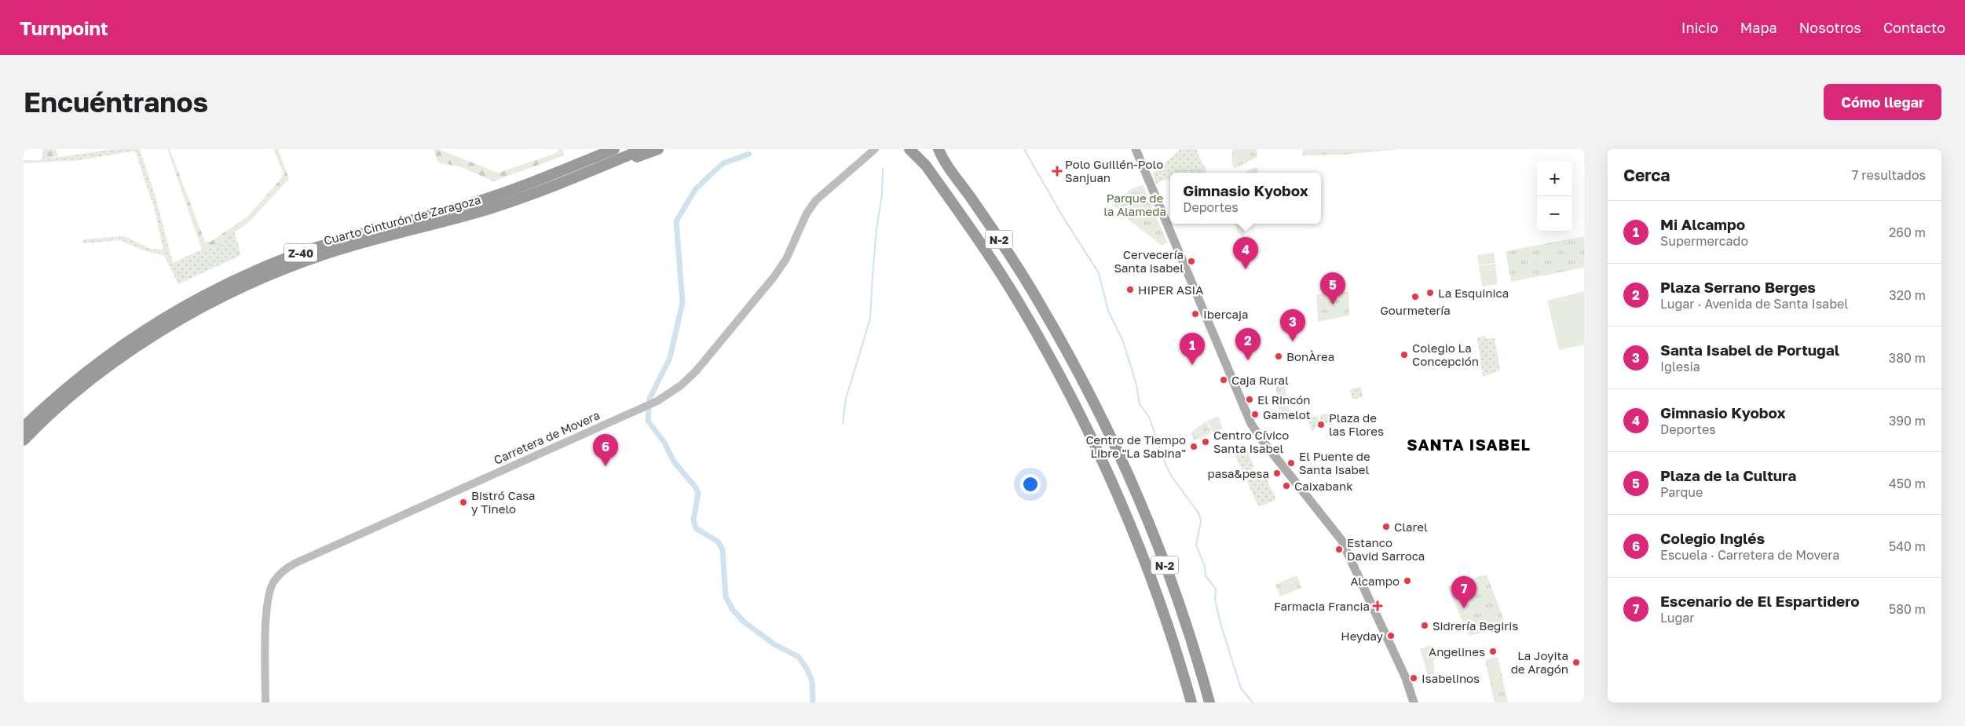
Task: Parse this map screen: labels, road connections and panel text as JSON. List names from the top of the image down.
{
  "streets": {
    "highway": ["Cuarto Cinturón de Zaragoza", "N-2", "Z-40"],
    "main road": ["Carretera de Movera"]
  },
  "districts": ["SANTA ISABEL"],
  "parks": ["Parque de la Alameda"],
  "places": {
    "health": ["Polo Guillén-Polo Sanjuan", "Farmacia Francia"],
    "other": [
      "Cervecería Santa isabel",
      "HIPER ASIA",
      "La Esquinica",
      "Gourmetería",
      "Ibercaja",
      "Colegio La Concepción",
      "BonÀrea",
      "Caja Rural",
      "El Rincón",
      "Gamelot",
      "Plaza de las Flores",
      "Centro Cívico Santa Isabel",
      "Centro de Tiempo Libre \"La Sabina\"",
      "El Puente de Santa Isabel",
      "pasa&pesa",
      "Caixabank",
      "Bistró Casa y Tinelo",
      "Clarel",
      "Estanco David Sarroca",
      "Alcampo",
      "Sidrería Begiris",
      "Heyday",
      "Angelines",
      "La Joyita de Aragón",
      "Isabelinos"
    ]
  },
  "page": {
    "header": "Turnpoint",
    "nav": [
      "Inicio",
      "Mapa",
      "Nosotros",
      "Contacto"
    ],
    "buttons": "Cómo llegar",
    "title": "Encuéntranos",
    "heading": ["Cerca", "7 resultados"],
    "map_buttons": ["+", "−"],
    "popup": ["Gimnasio Kyobox", "Deportes"],
    "list": [
      {
        "mark": "1",
        "name": "Mi Alcampo",
        "note": "Supermercado",
        "value": "260 m"
      },
      {
        "mark": "2",
        "name": "Plaza Serrano Berges",
        "note": "Lugar · Avenida de Santa Isabel",
        "value": "320 m"
      },
      {
        "mark": "3",
        "name": "Santa Isabel de Portugal",
        "note": "Iglesia",
        "value": "380 m"
      },
      {
        "mark": "4",
        "name": "Gimnasio Kyobox",
        "note": "Deportes",
        "value": "390 m"
      },
      {
        "mark": "5",
        "name": "Plaza de la Cultura",
        "note": "Parque",
        "value": "450 m"
      },
      {
        "mark": "6",
        "name": "Colegio Inglés",
        "note": "Escuela · Carretera de Movera",
        "value": "540 m"
      },
      {
        "mark": "7",
        "name": "Escenario de El Espartidero",
        "note": "Lugar",
        "value": "580 m"
      }
    ],
    "pins": [
      "4",
      "5",
      "3",
      "2",
      "1",
      "6",
      "7"
    ]
  }
}
